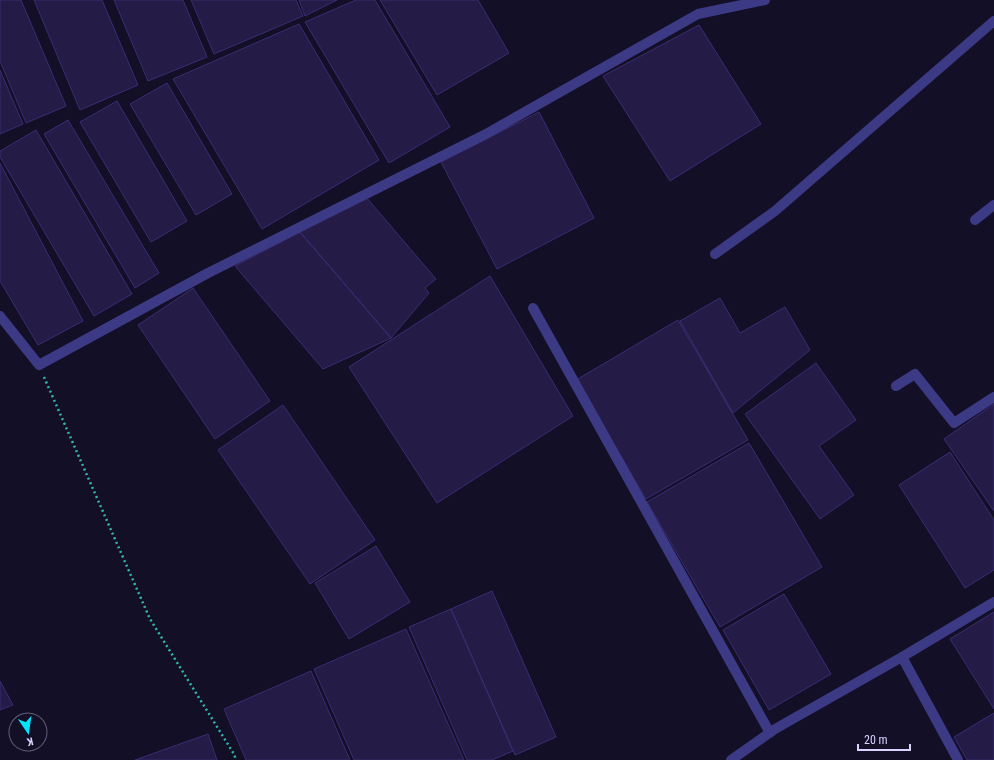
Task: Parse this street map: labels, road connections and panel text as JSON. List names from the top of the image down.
{
  "scale_bar": "20 m",
  "north": "bottom"
}
